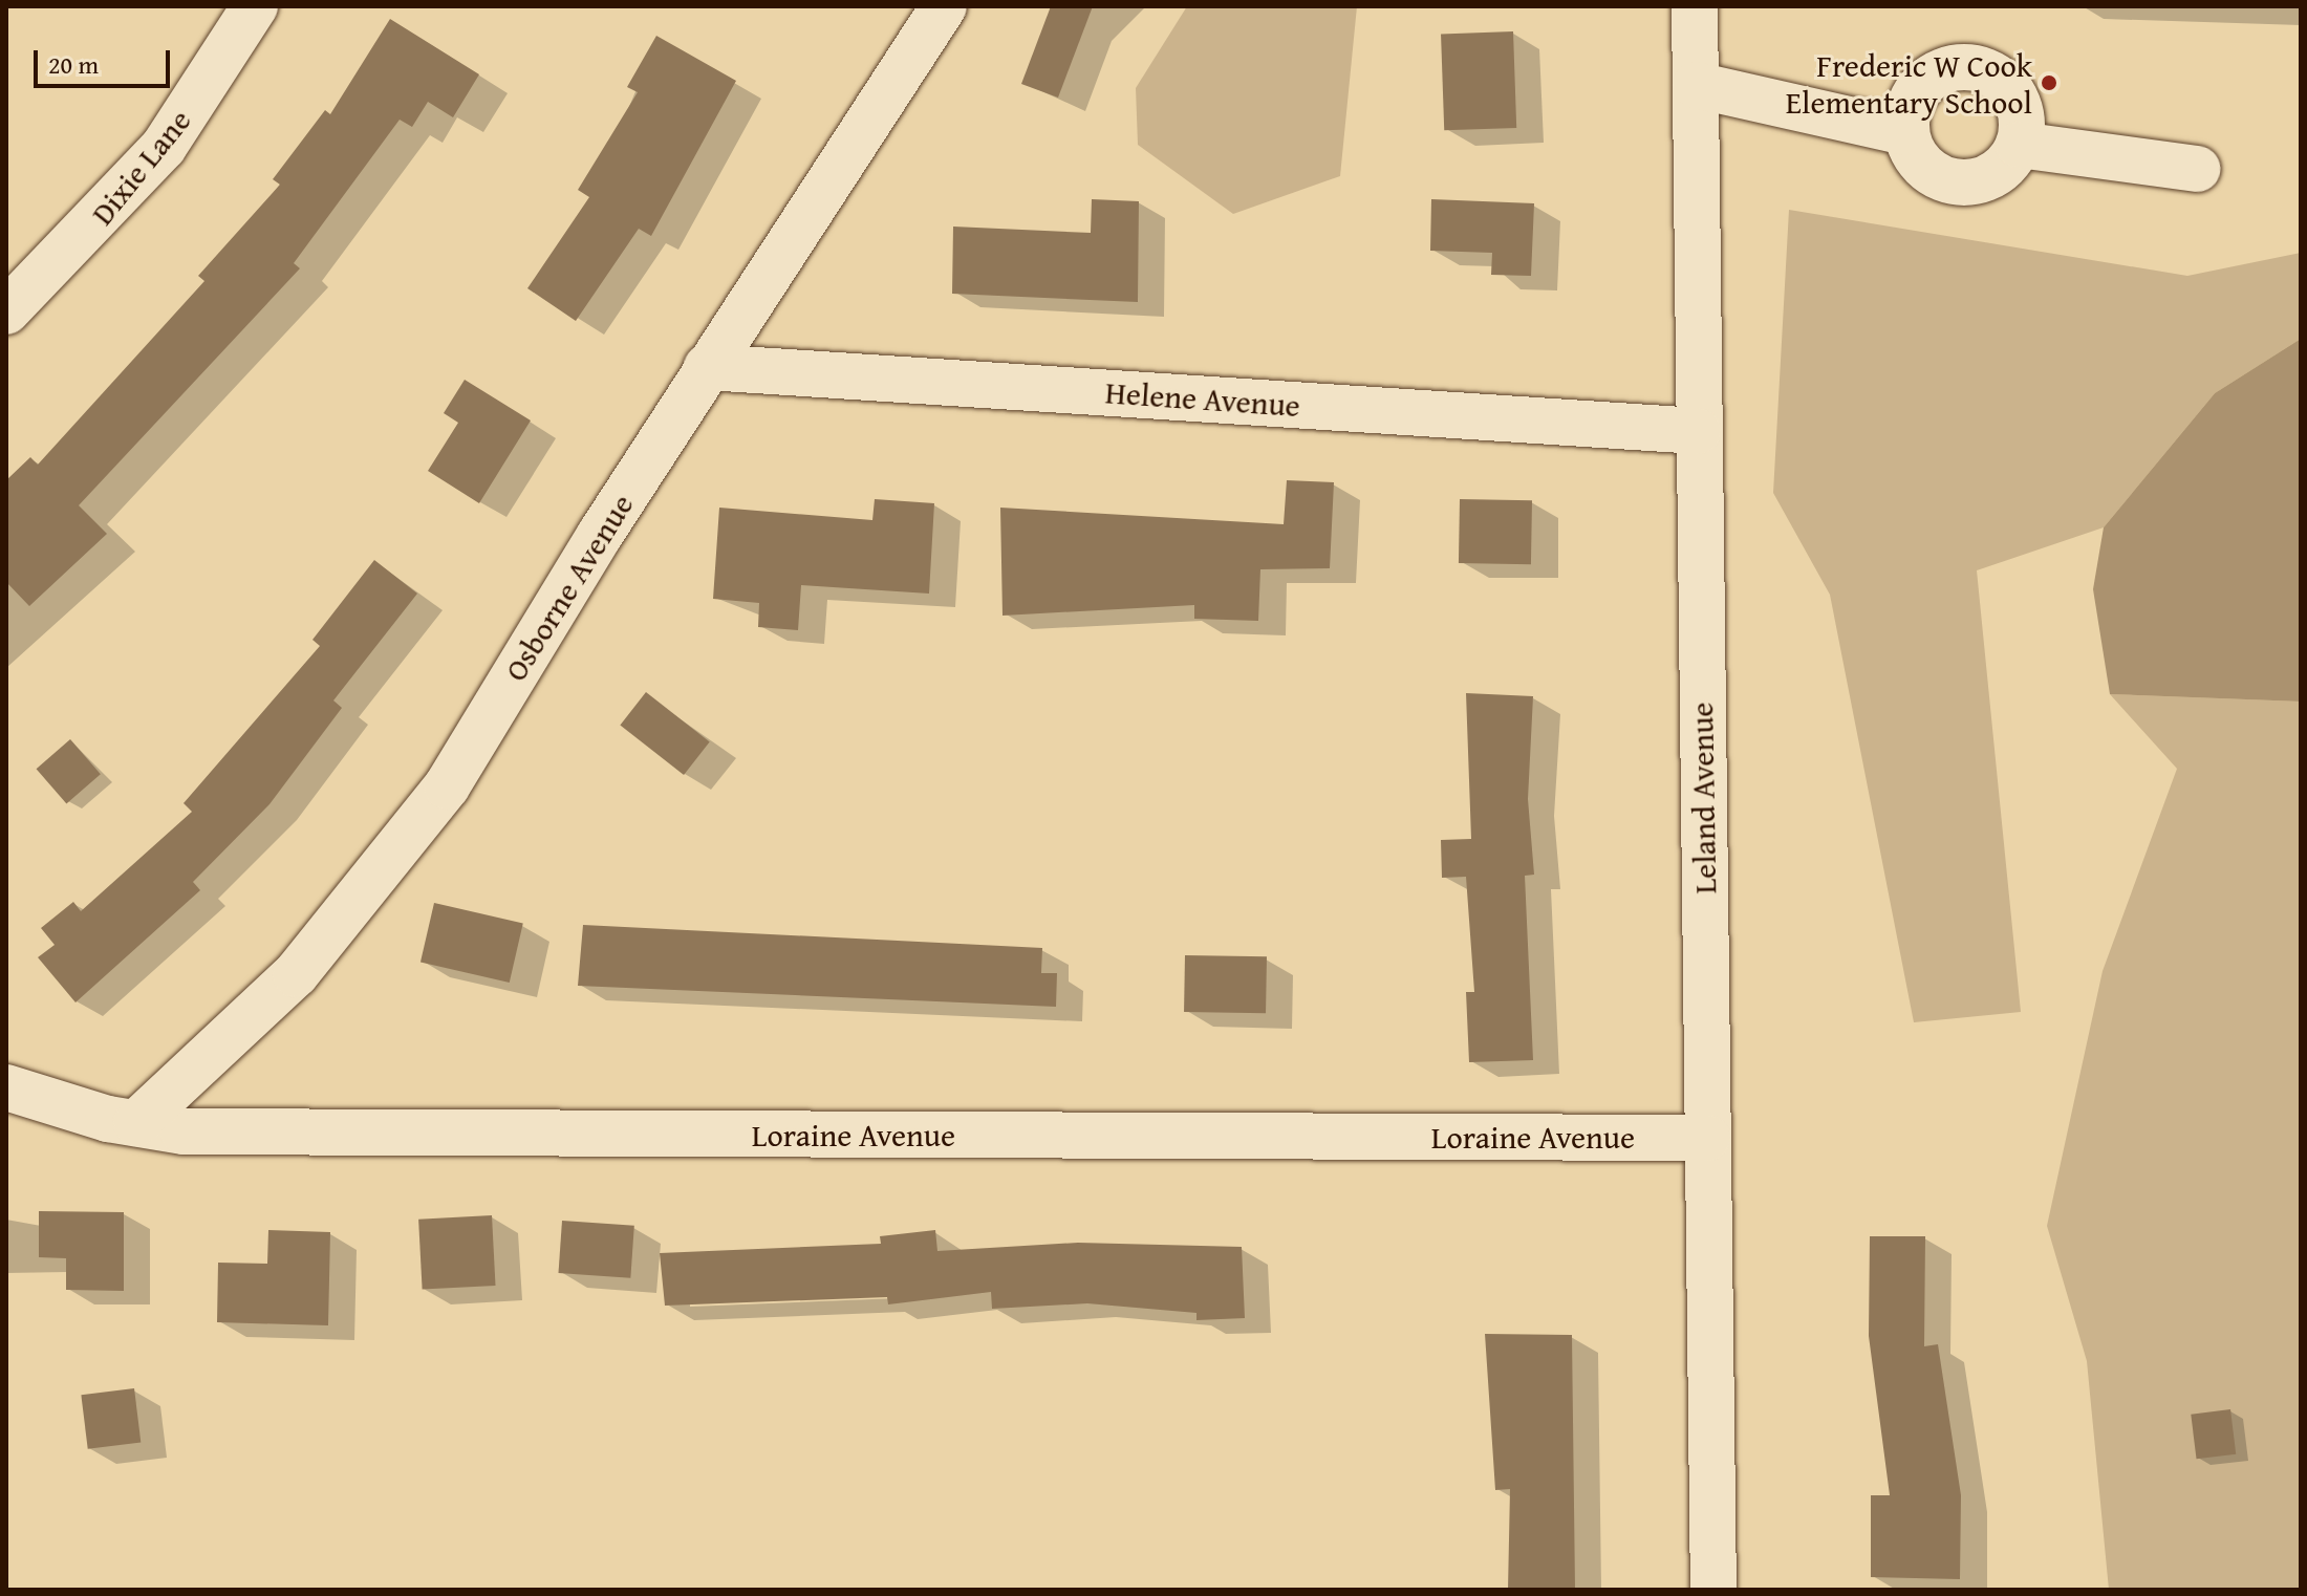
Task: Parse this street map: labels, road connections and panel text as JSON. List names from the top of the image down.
{
  "streets": {
    "street": [
      "Dixie Lane",
      "Helene Avenue",
      "Osborne Avenue",
      "Leland Avenue",
      "Loraine Avenue"
    ]
  },
  "crossings": [
    ["Helene Avenue", "Osborne Avenue"],
    ["Helene Avenue", "Leland Avenue"],
    ["Osborne Avenue", "Loraine Avenue"],
    ["Leland Avenue", "Loraine Avenue"]
  ],
  "places": ["Frederic W Cook Elementary School"],
  "scale_bar": "20 m"
}
